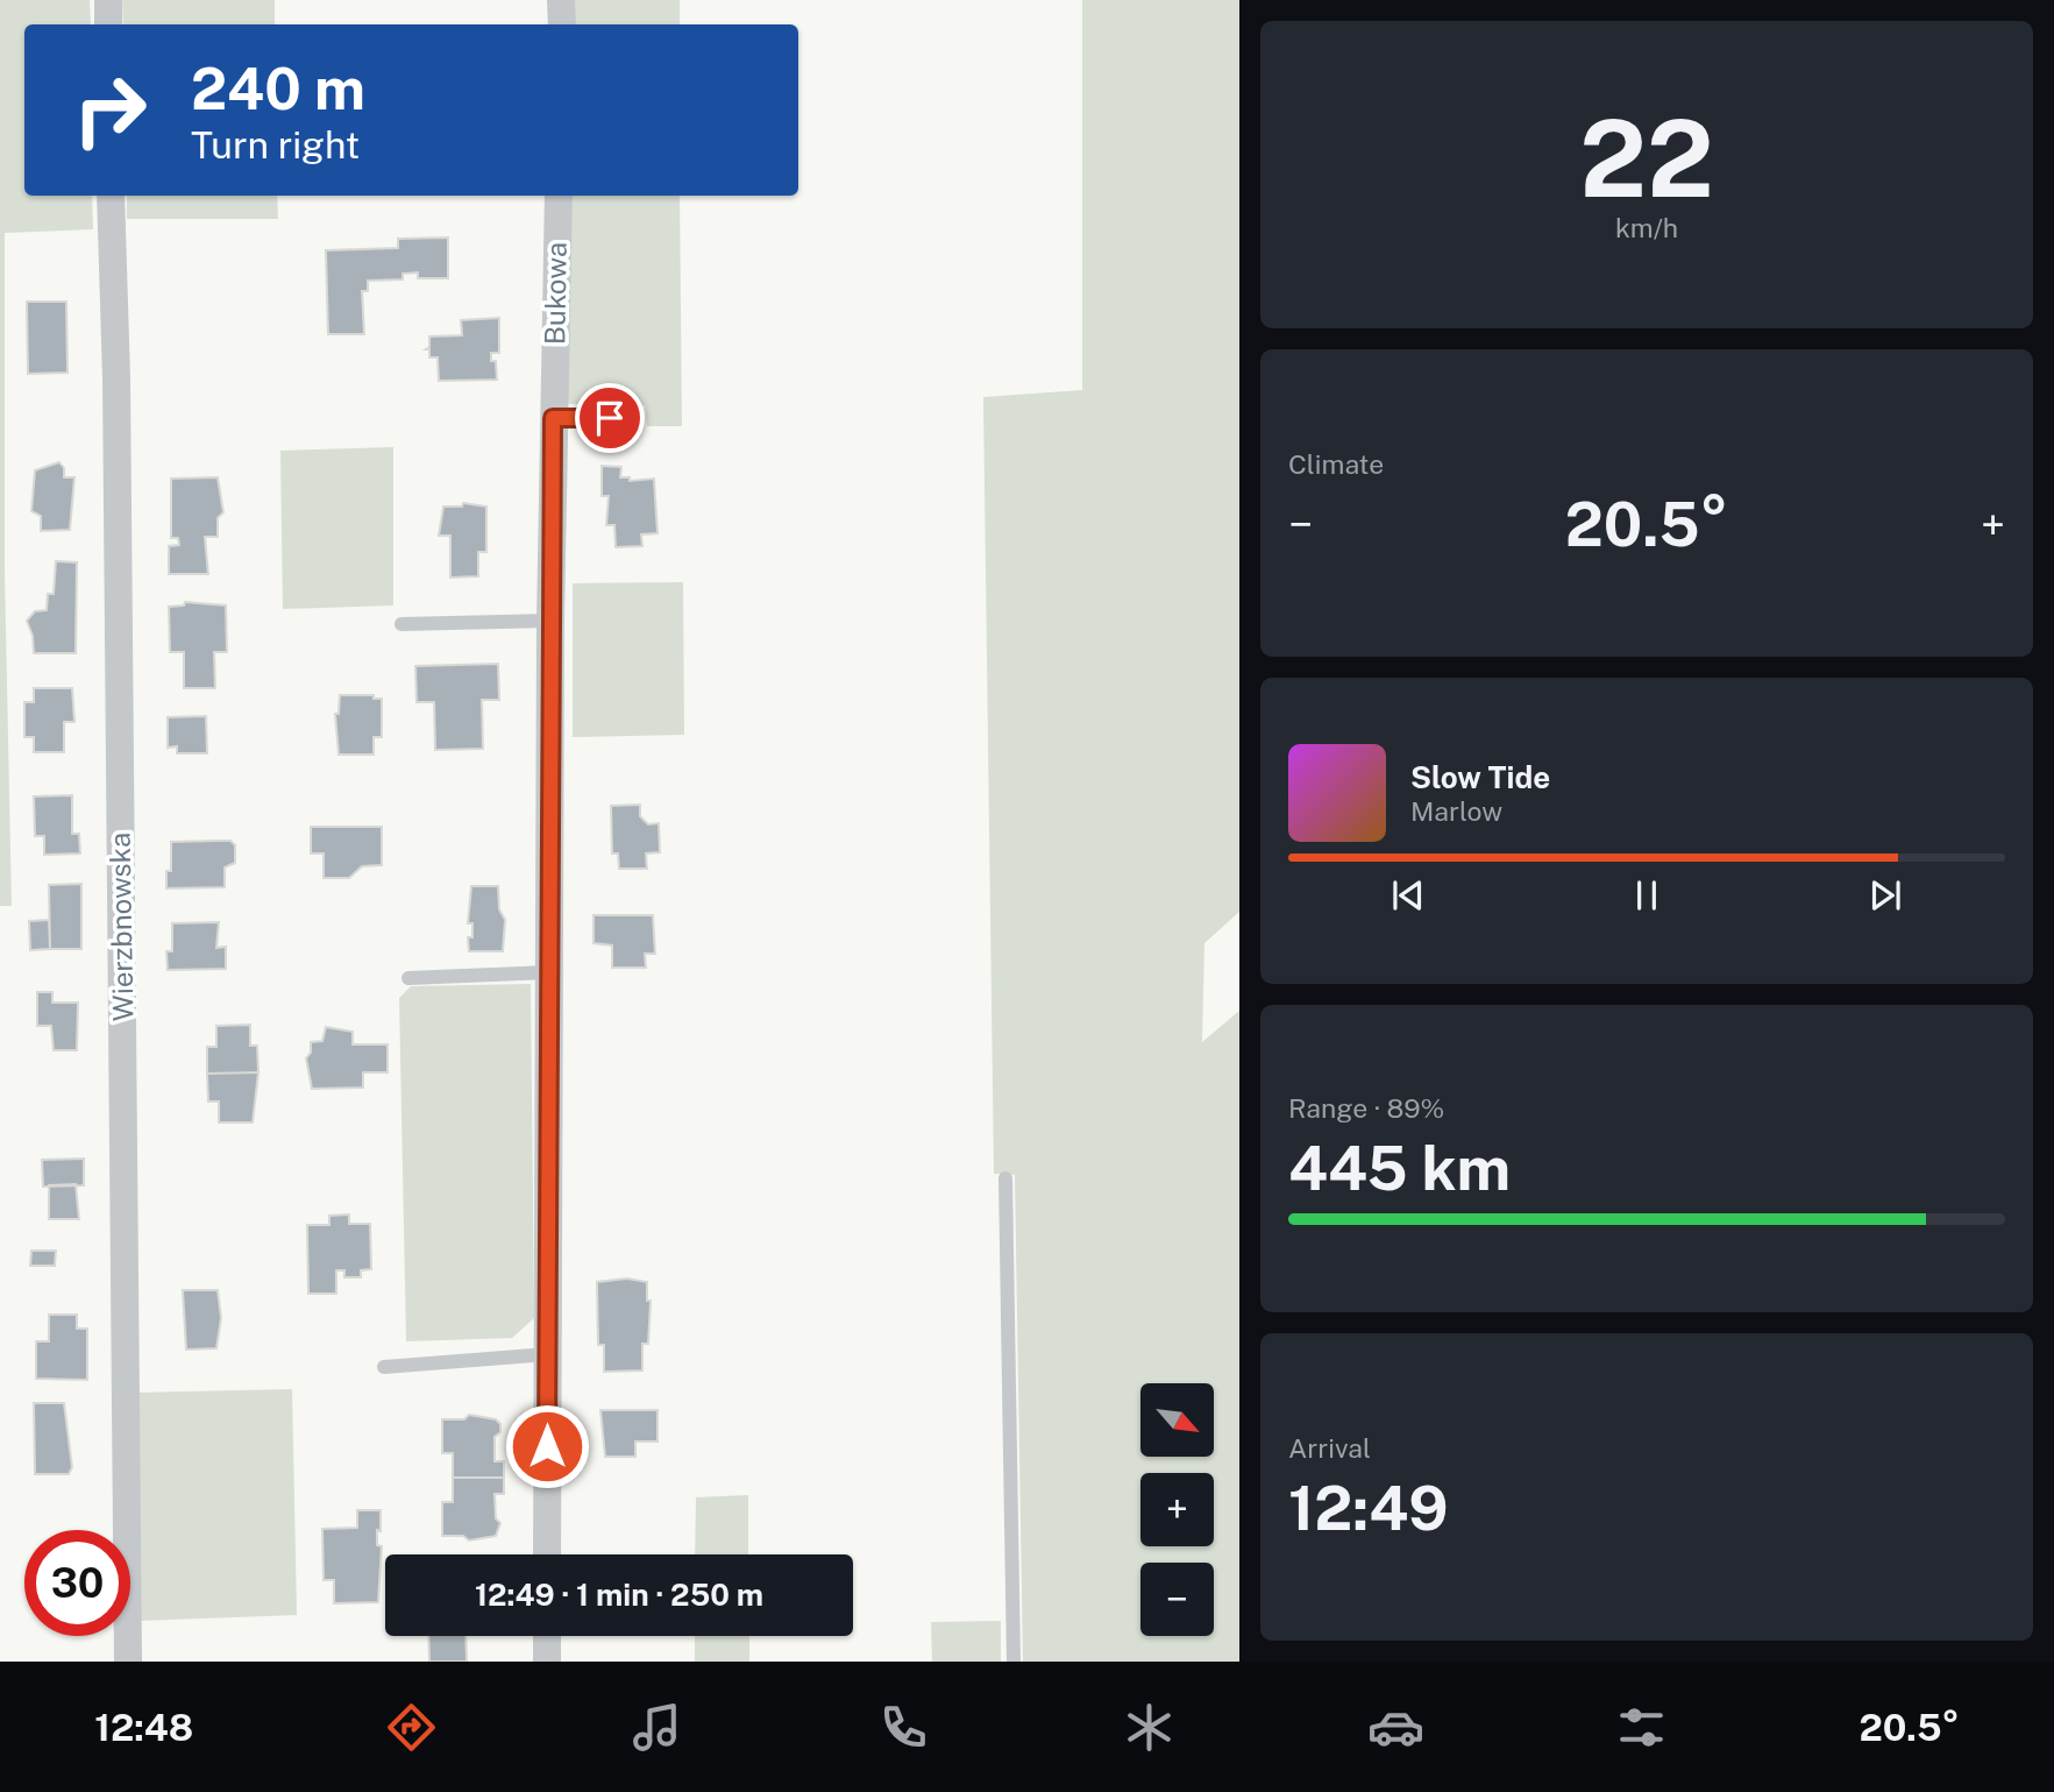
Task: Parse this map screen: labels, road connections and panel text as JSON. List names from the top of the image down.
{
  "streets": {
    "street": ["Bukowa", "Wierzbnowska"]
  },
  "north": "bottom right",
  "page": {
    "tile": [
      ["22", "km/h"],
      "Climate",
      ["Range · 89%", "445 km"],
      ["Arrival", "12:49"]
    ],
    "turn": ["240 m", "Turn right"],
    "heat": ["−", "20.5°", "+"],
    "song": ["Slow Tide", "Marlow"],
    "map_buttons": ["+", "−"],
    "limit": "30",
    "trip": "12:49 · 1 min · 250 m",
    "tabs": ["12:48", "20.5°"]
  }
}
